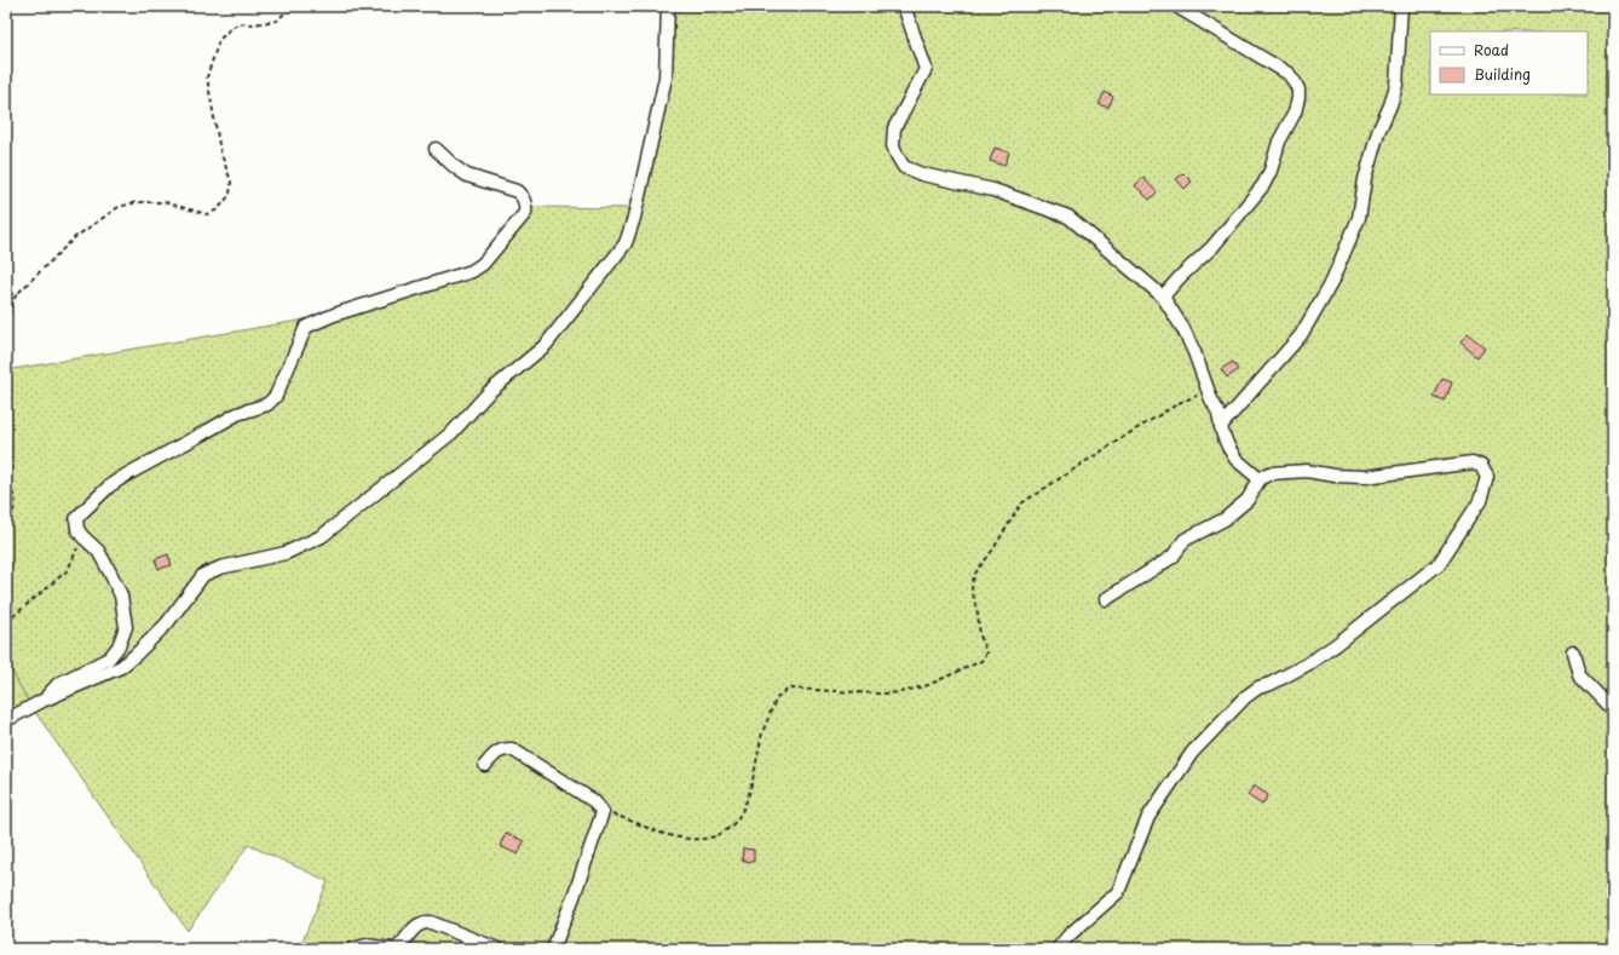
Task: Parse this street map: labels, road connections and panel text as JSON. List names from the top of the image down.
{
  "legend": ["Road", "Building"]
}
